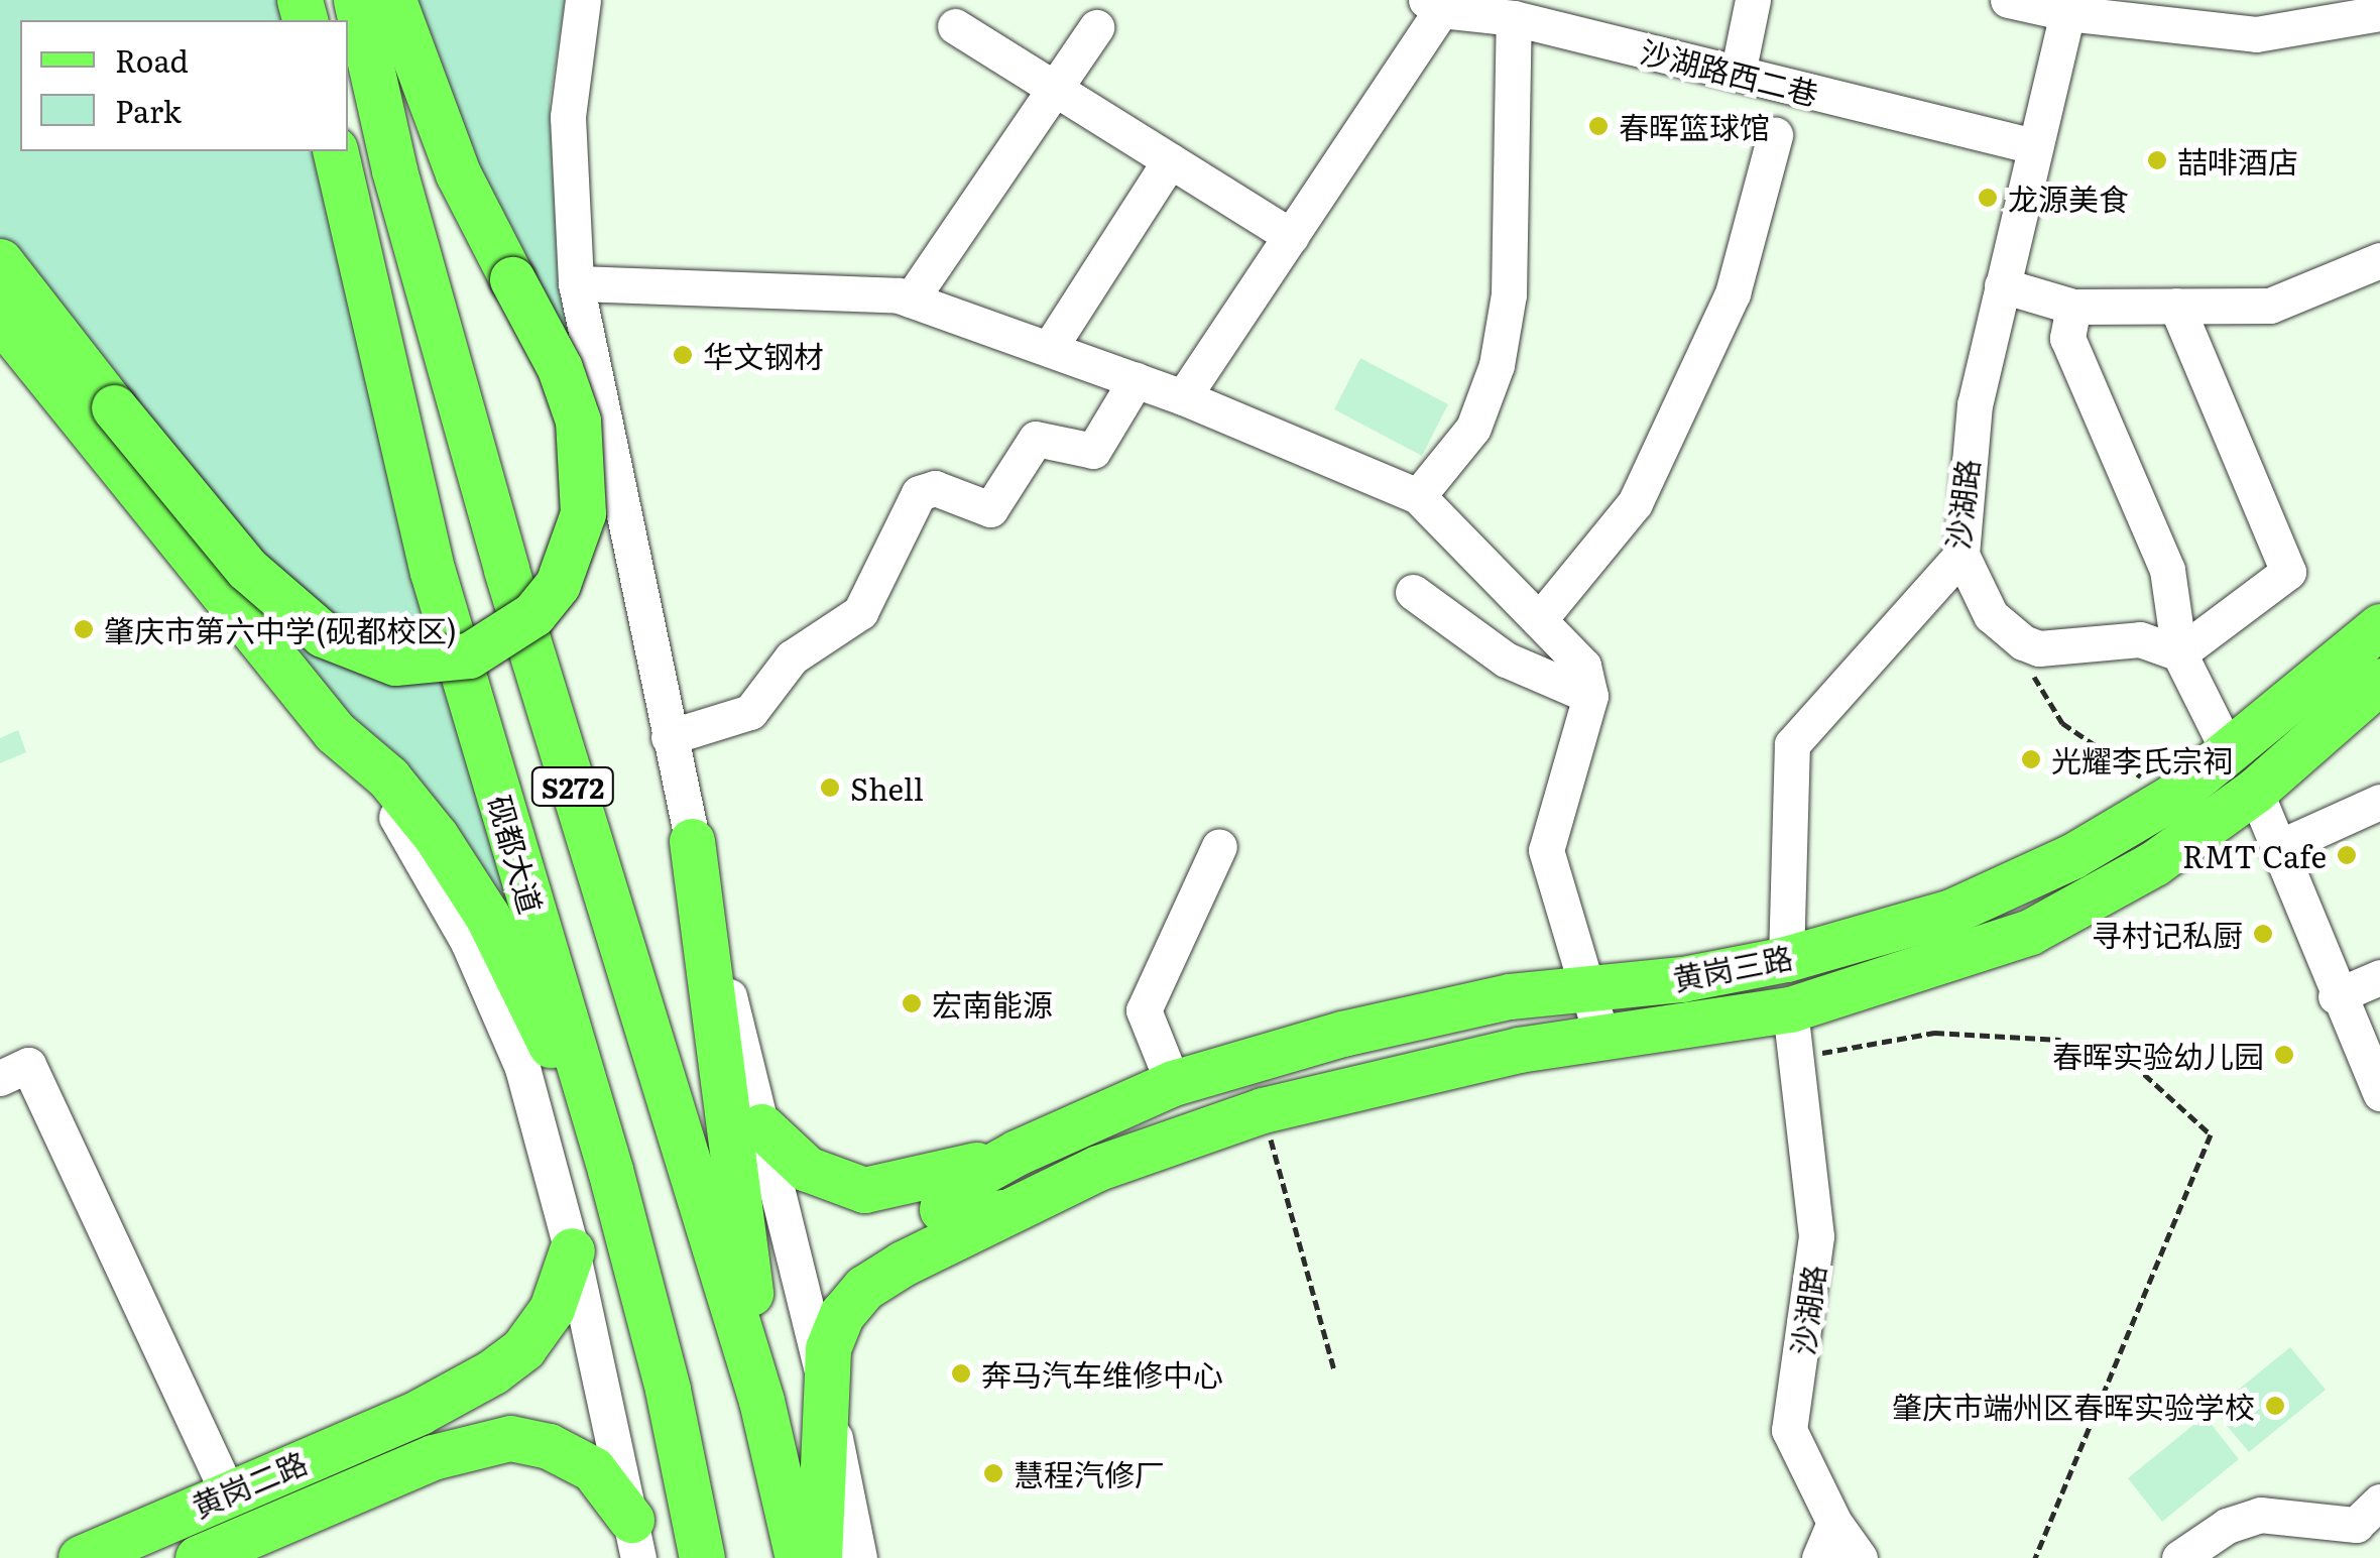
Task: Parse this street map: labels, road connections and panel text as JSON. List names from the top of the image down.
{
  "streets": {
    "main road": [
      "S272",
      "砚都大道",
      "黄岗三路",
      "黄岗二路"
    ],
    "street": ["沙湖路西二巷", "沙湖路"]
  },
  "crossings": [
    ["沙湖路西二巷", "沙湖路"],
    ["沙湖路", "黄岗三路"]
  ],
  "places": [
    "春晖篮球馆",
    "喆啡酒店",
    "龙源美食",
    "华文钢材",
    "肇庆市第六中学(砚都校区)",
    "光耀李氏宗祠",
    "Shell",
    "RMT Cafe",
    "寻村记私厨",
    "宏南能源",
    "春晖实验幼儿园",
    "奔马汽车维修中心",
    "肇庆市端州区春晖实验学校",
    "慧程汽修厂"
  ],
  "legend": ["Road", "Park"]
}
